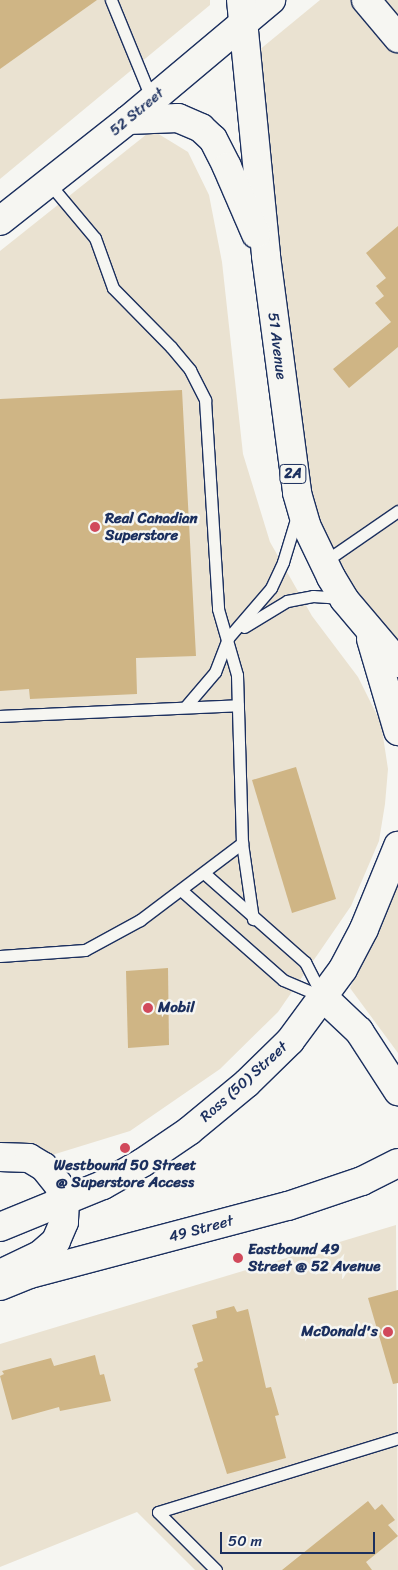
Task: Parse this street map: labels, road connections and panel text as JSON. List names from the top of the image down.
{
  "streets": {
    "main road": [
      "52 Street",
      "51 Avenue",
      "2A",
      "Ross (50) Street",
      "49 Street"
    ]
  },
  "crossings": [
    ["52 Street", "51 Avenue"]
  ],
  "places": [
    "Real Canadian Superstore",
    "Mobil",
    "Westbound 50 Street @ Superstore Access",
    "Eastbound 49 Street @ 52 Avenue",
    "McDonald's"
  ],
  "scale_bar": "50 m"
}
